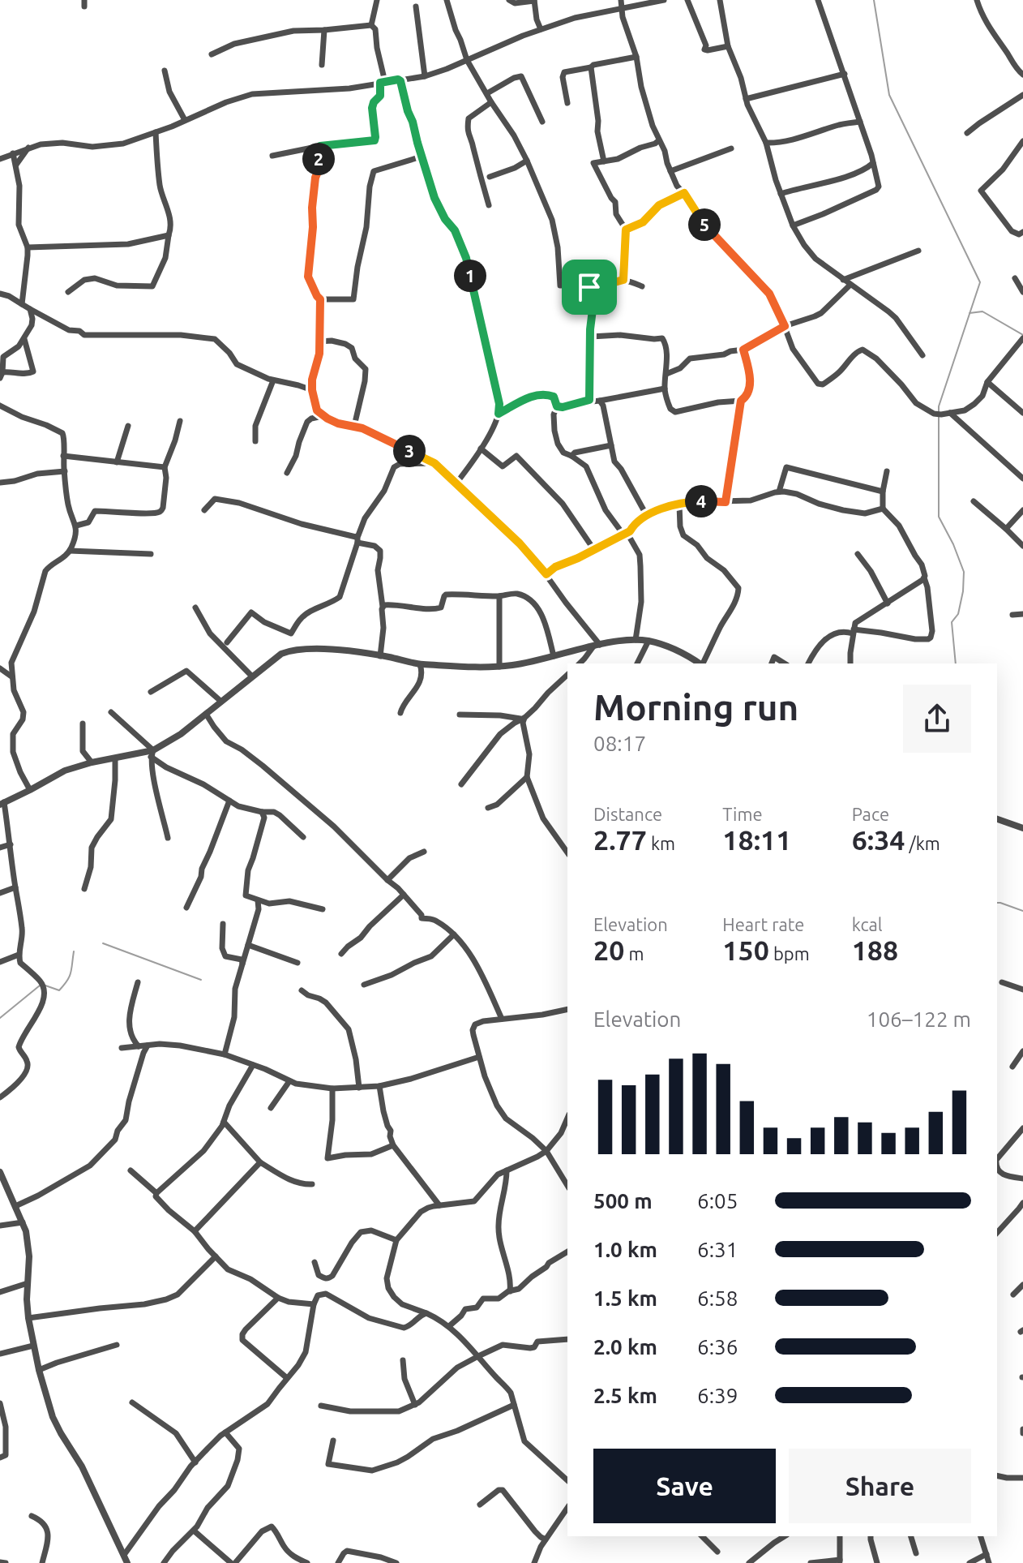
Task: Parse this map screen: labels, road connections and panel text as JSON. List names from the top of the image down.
{
  "page": {
    "pins": [
      "2",
      "5",
      "1",
      "3",
      "4"
    ],
    "heading": ["Morning run", "08:17"],
    "stats": [
      ["Distance", "2.77 km"],
      ["Time", "18:11"],
      ["Pace", "6:34 /km"],
      ["Elevation", "20 m"],
      ["Heart rate", "150 bpm"],
      ["kcal", "188"]
    ],
    "chart": ["Elevation", "106–122 m"],
    "list": [
      {
        "name": "500 m",
        "note": "6:05"
      },
      {
        "name": "1.0 km",
        "note": "6:31"
      },
      {
        "name": "1.5 km",
        "note": "6:58"
      },
      {
        "name": "2.0 km",
        "note": "6:36"
      },
      {
        "name": "2.5 km",
        "note": "6:39"
      }
    ],
    "buttons": ["Save", "Share"]
  }
}
